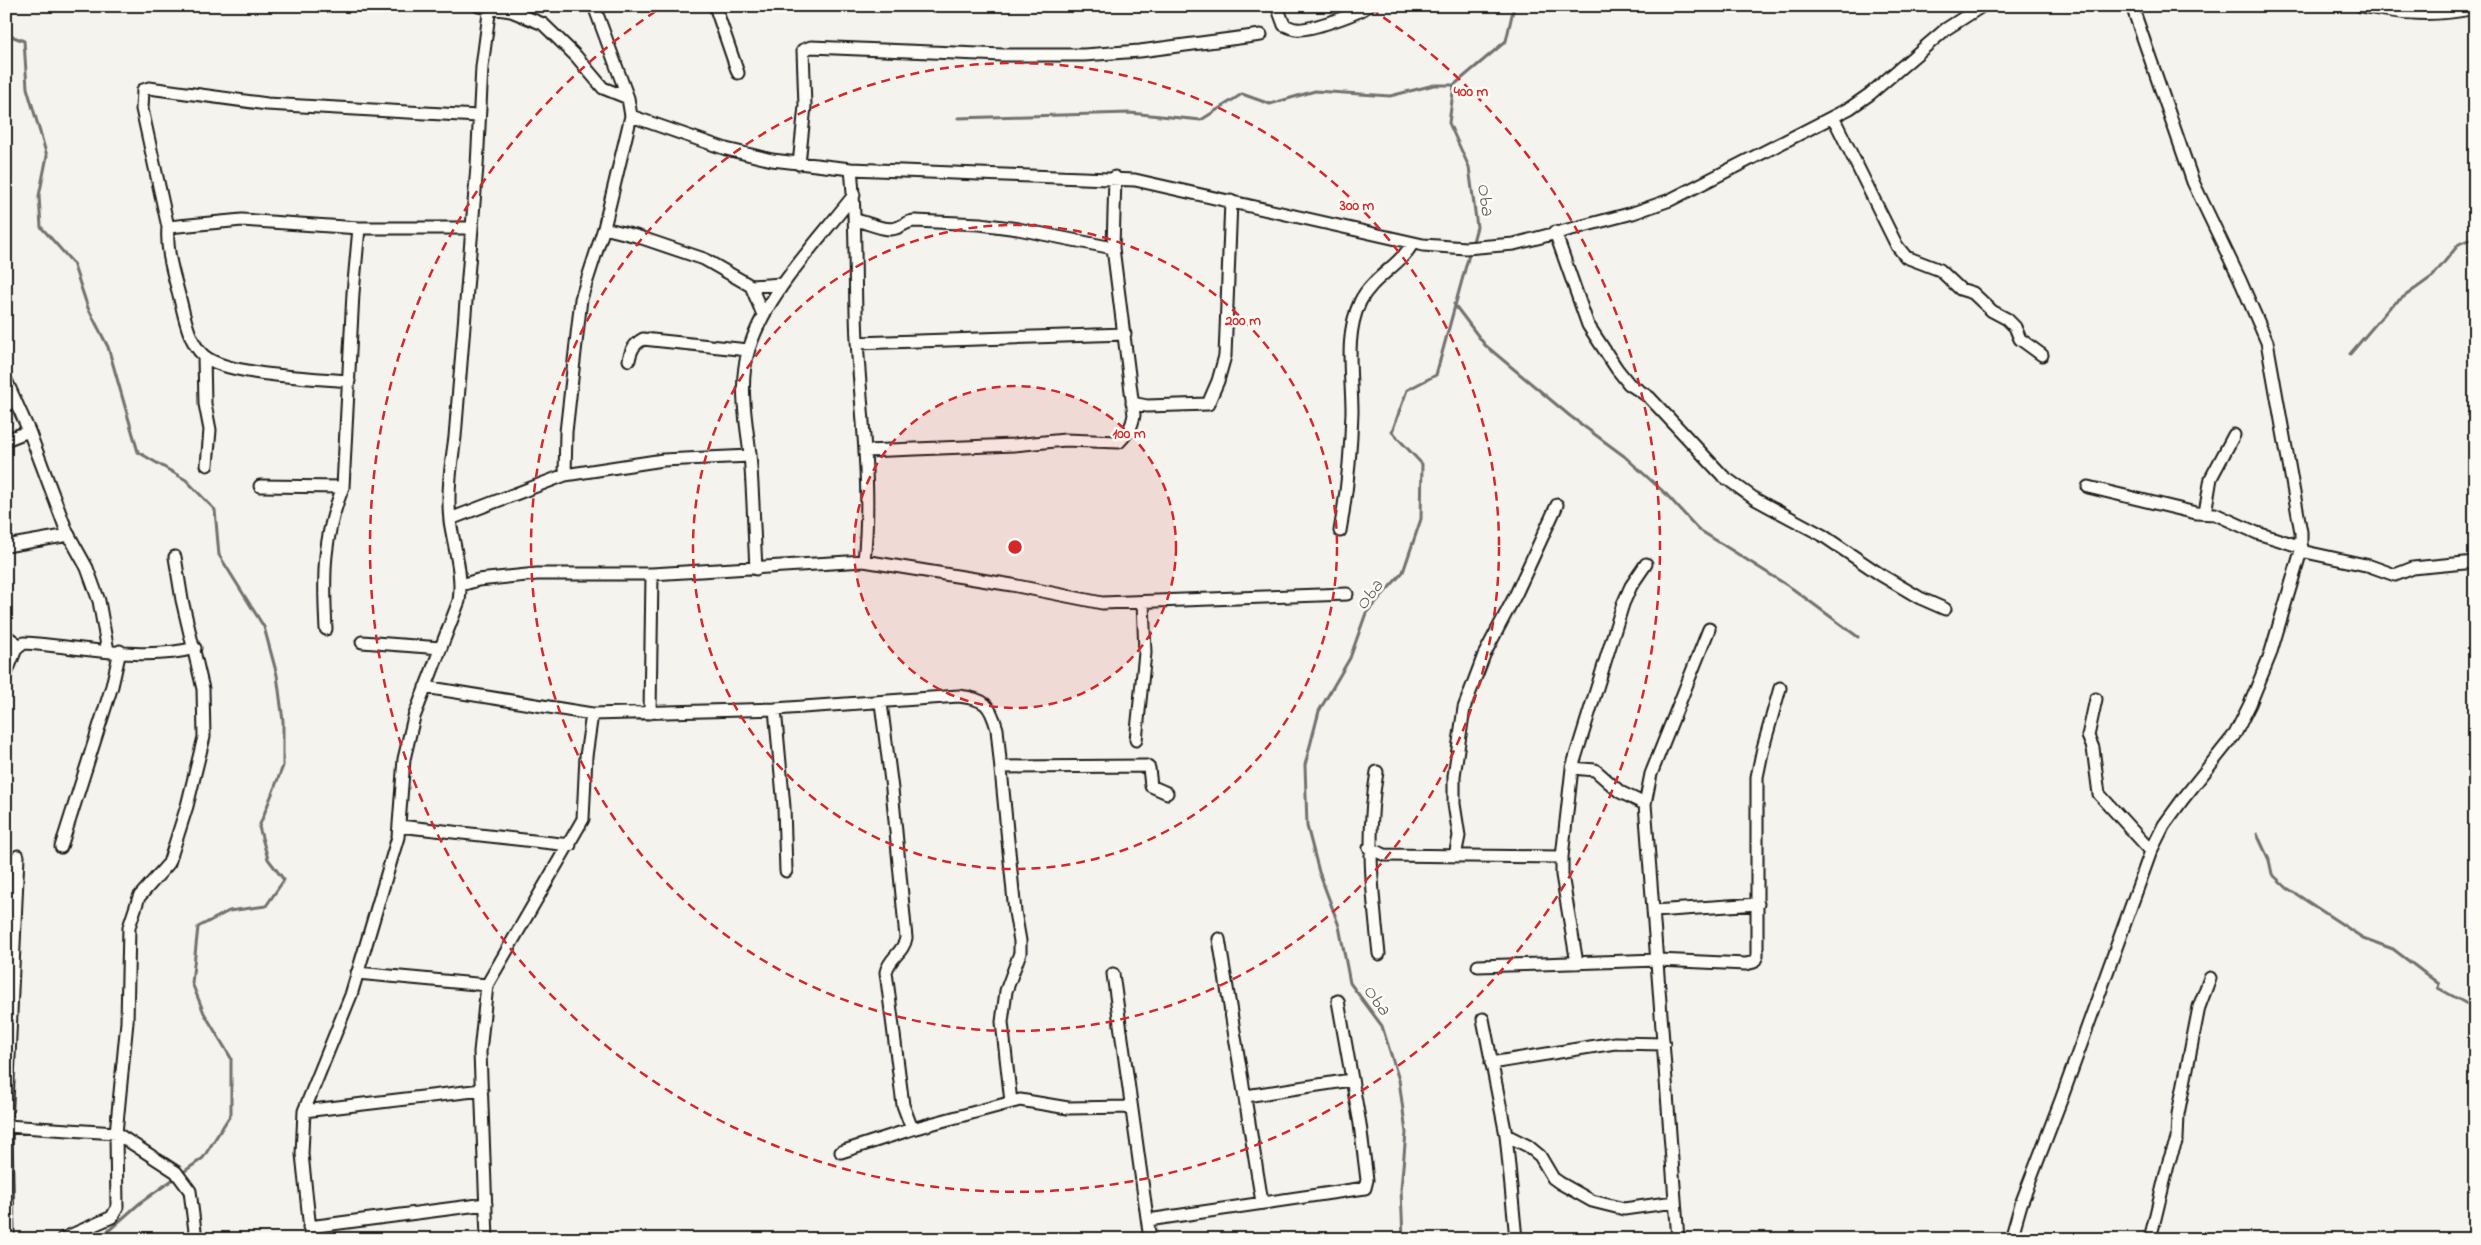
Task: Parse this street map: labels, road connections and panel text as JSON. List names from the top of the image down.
{
  "water": ["Oba"],
  "rings": [
    "400 m",
    "300 m",
    "200 m",
    "100 m"
  ]
}
